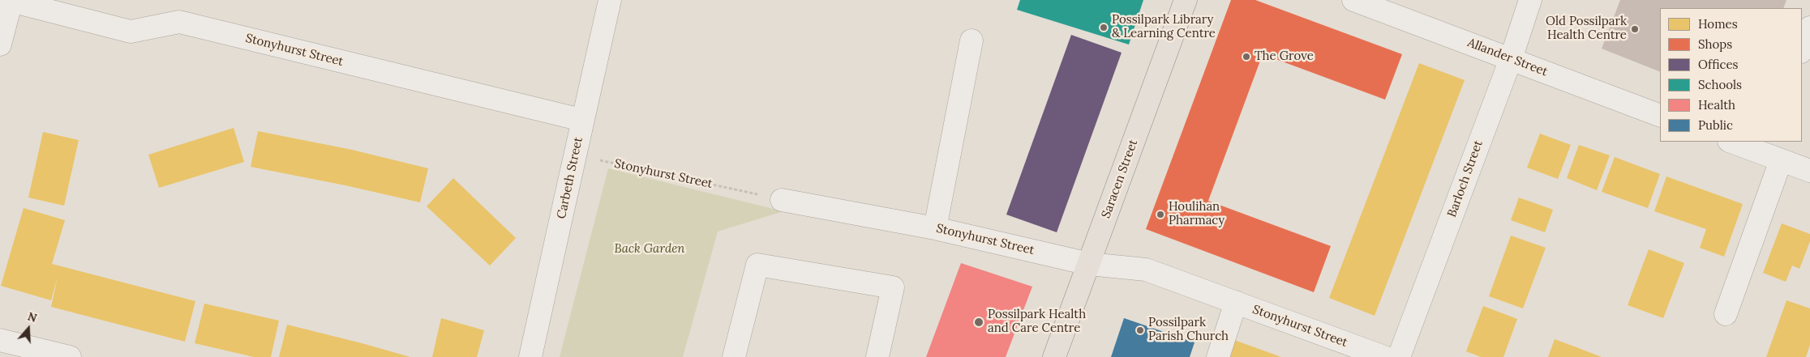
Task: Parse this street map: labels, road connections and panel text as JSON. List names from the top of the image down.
{
  "streets": {
    "main road": ["Saracen Street"],
    "street": [
      "Stonyhurst Street",
      "Allander Street",
      "Carbeth Street",
      "Barloch Street"
    ]
  },
  "crossings": [
    ["Stonyhurst Street", "Carbeth Street"],
    ["Stonyhurst Street", "Saracen Street"],
    ["Allander Street", "Barloch Street"]
  ],
  "parks": ["Back Garden"],
  "places": [
    "Possilpark Library & Learning Centre",
    "Old Possilpark Health Centre",
    "The Grove",
    "Houlihan Pharmacy",
    "Possilpark Health and Care Centre",
    "Possilpark Parish Church"
  ],
  "legend": [
    "Homes",
    "Shops",
    "Offices",
    "Schools",
    "Health",
    "Public"
  ],
  "north": "top"
}
